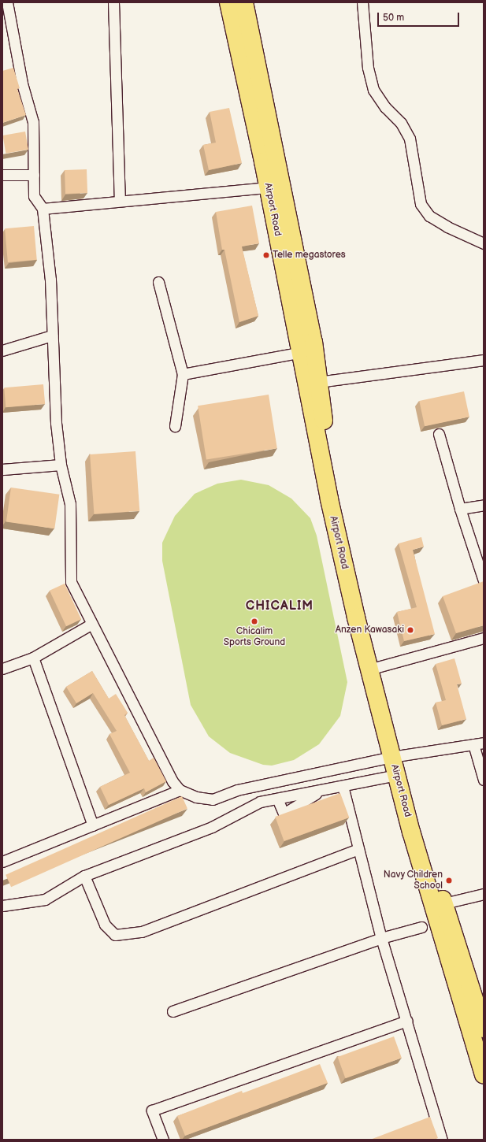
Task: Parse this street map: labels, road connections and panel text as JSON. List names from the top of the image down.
{
  "streets": {
    "highway": ["Airport Road"]
  },
  "districts": ["CHICALIM"],
  "places": [
    "Telle megastores",
    "Chicalim Sports Ground",
    "Anzen Kawasaki",
    "Navy Children School"
  ],
  "scale_bar": "50 m"
}
